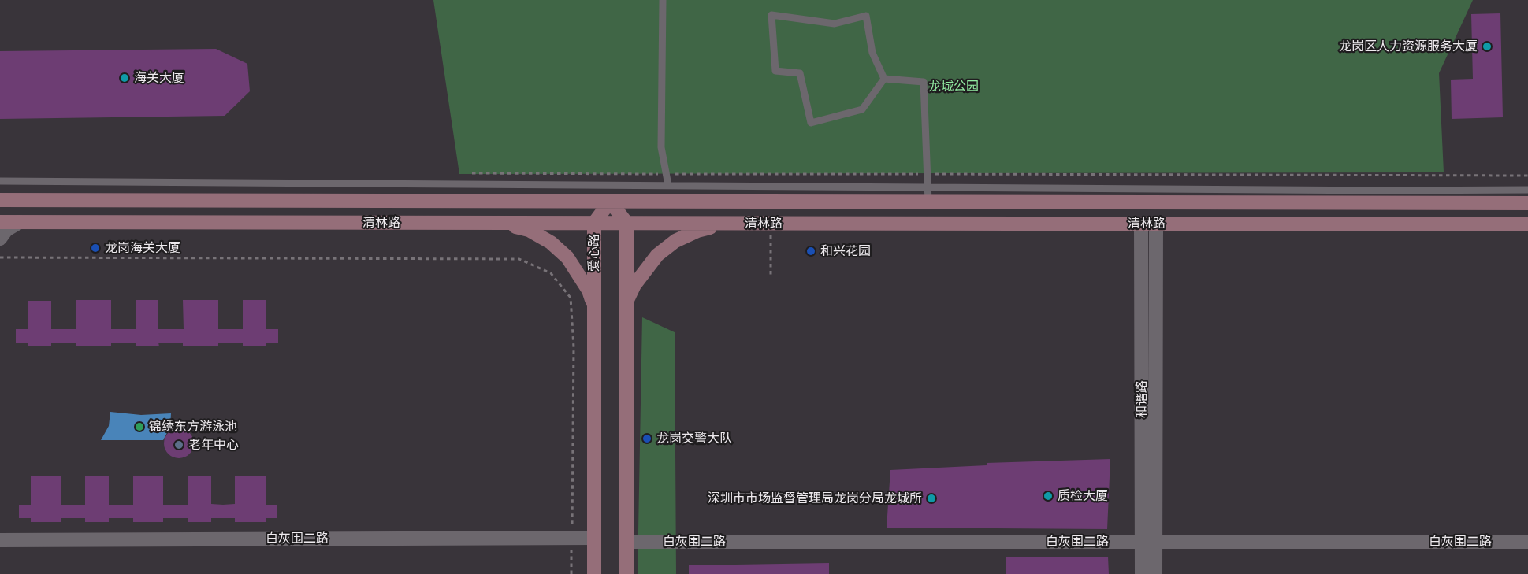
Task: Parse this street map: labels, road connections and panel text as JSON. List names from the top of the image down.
{
  "streets": {
    "main road": ["清林路", "爱心路"],
    "street": ["和谐路", "白灰围二路"]
  },
  "crossings": [
    ["清林路", "爱心路"],
    ["清林路", "和谐路"],
    ["爱心路", "白灰围二路"],
    ["和谐路", "白灰围二路"]
  ],
  "parks": ["龙城公园"],
  "places": [
    "龙岗区人力资源服务大厦",
    "海关大厦",
    "龙岗海关大厦",
    "和兴花园",
    "锦绣东方游泳池",
    "龙岗交警大队",
    "老年中心",
    "质检大厦",
    "深圳市市场监督管理局龙岗分局龙城所"
  ]
}
